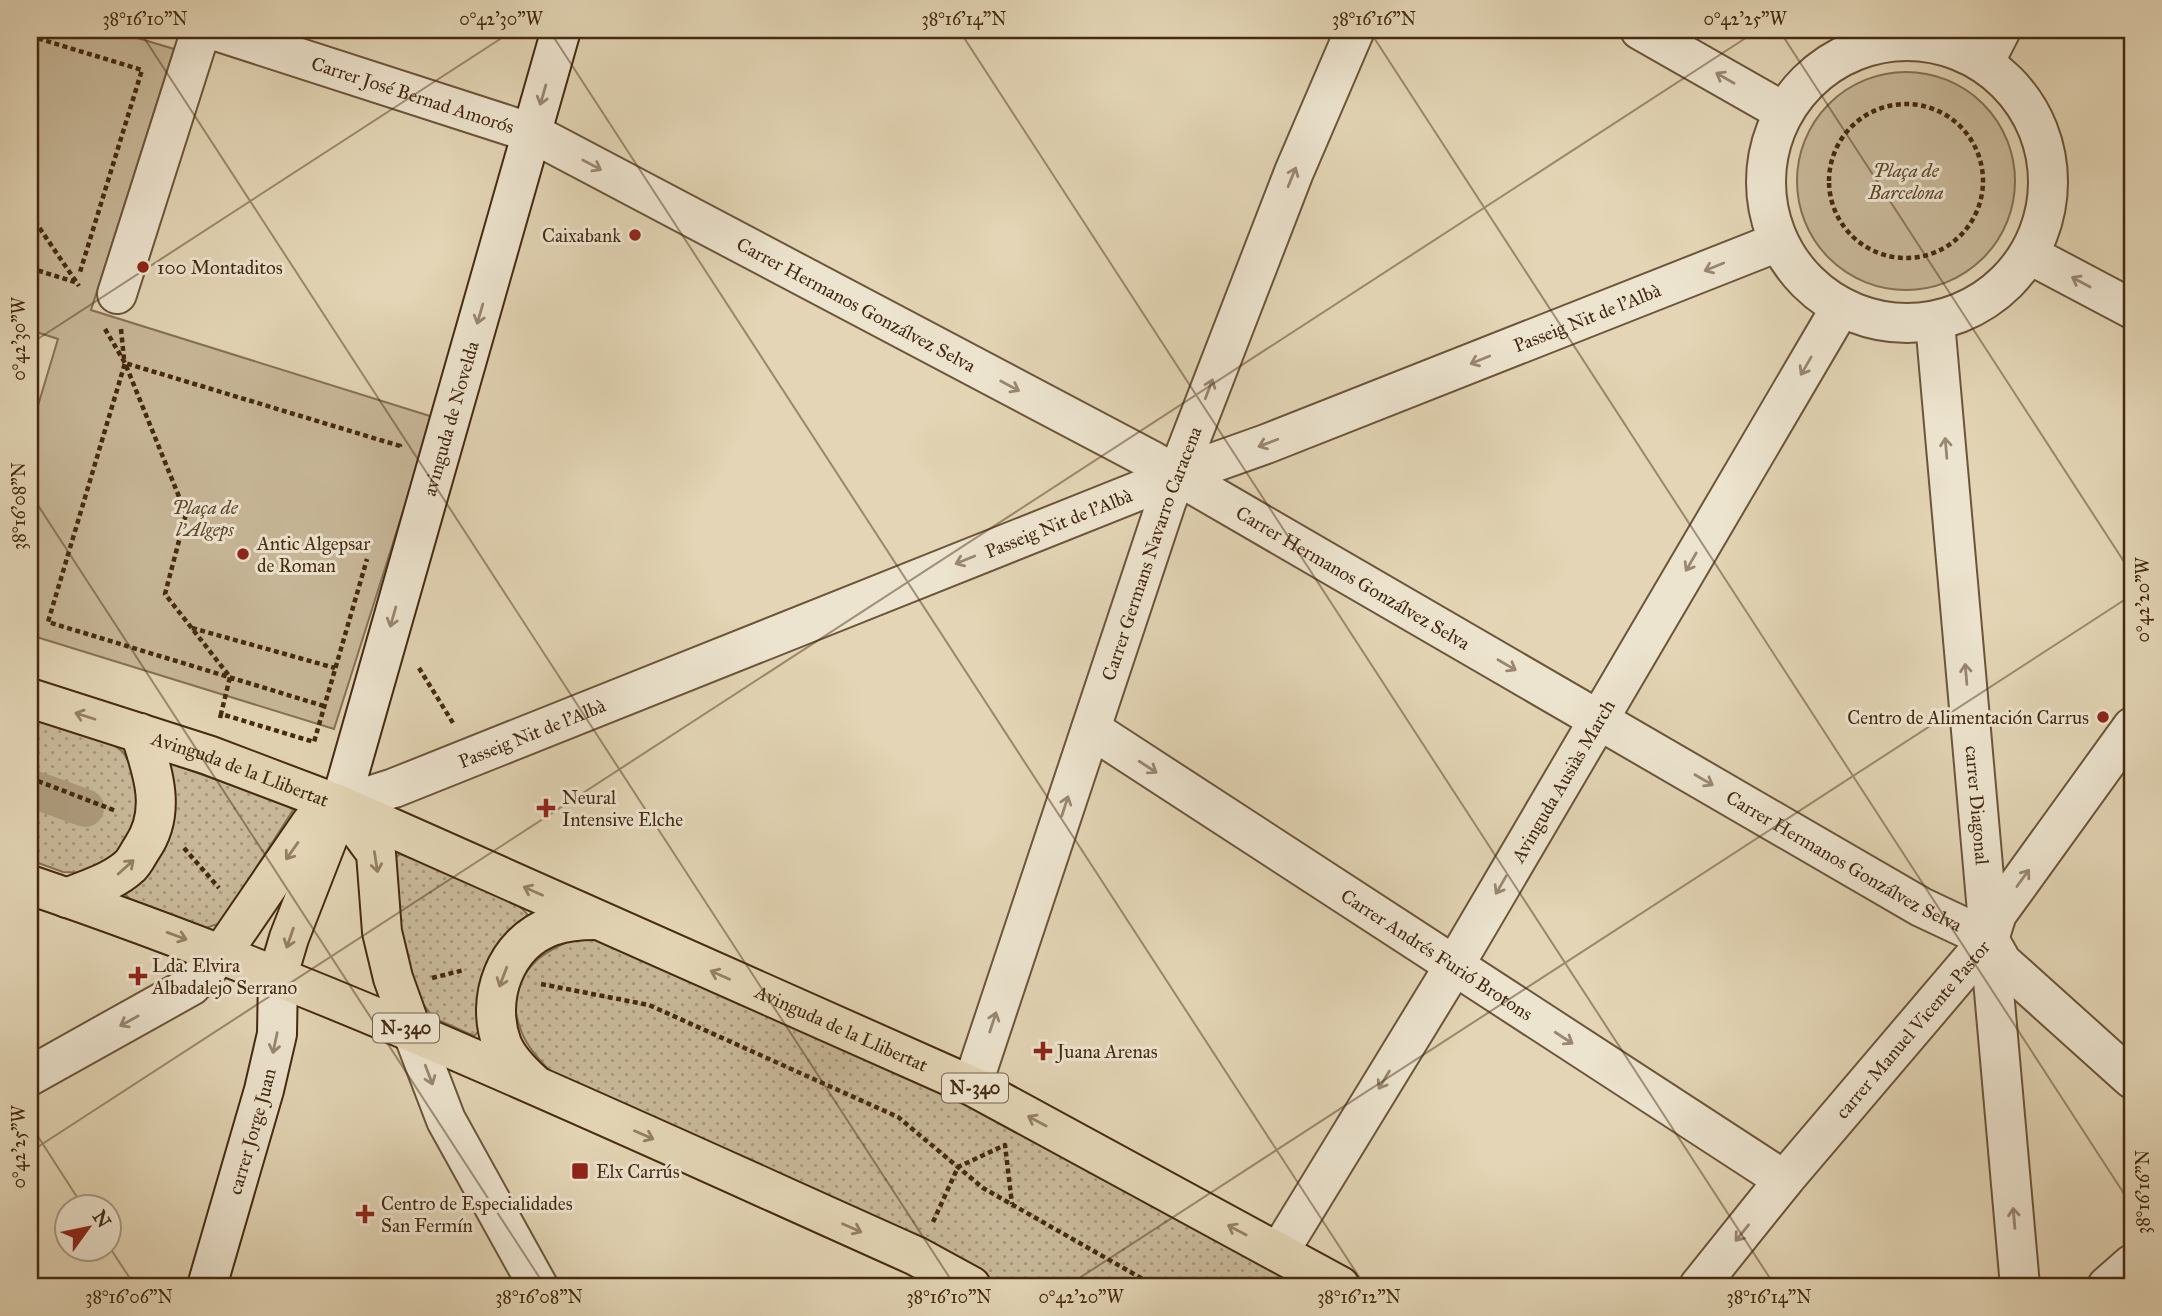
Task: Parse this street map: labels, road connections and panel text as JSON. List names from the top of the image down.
{
  "streets": {
    "highway": ["Avinguda de la Llibertat", "N-340"],
    "street": [
      "Carrer José Bernad Amorós",
      "Carrer Hermanos Gonzálvez Selva",
      "Passeig Nit de l'Albà",
      "avinguda de Novelda",
      "Carrer Germans Navarro Caracena",
      "Avinguda Ausiàs March",
      "carrer Diagonal",
      "Carrer Andrés Furió Brotons",
      "carrer Manuel Vicente Pastor",
      "carrer Jorge Juan"
    ]
  },
  "crossings": [
    ["Carrer José Bernad Amorós", "Carrer Hermanos Gonzálvez Selva"],
    ["Carrer José Bernad Amorós", "avinguda de Novelda"],
    ["Carrer Hermanos Gonzálvez Selva", "Passeig Nit de l'Albà"],
    ["Carrer Hermanos Gonzálvez Selva", "avinguda de Novelda"],
    ["Carrer Hermanos Gonzálvez Selva", "Carrer Germans Navarro Caracena"],
    ["Carrer Hermanos Gonzálvez Selva", "Avinguda Ausiàs March"],
    ["Carrer Hermanos Gonzálvez Selva", "carrer Diagonal"],
    ["Carrer Hermanos Gonzálvez Selva", "carrer Manuel Vicente Pastor"],
    ["Passeig Nit de l'Albà", "avinguda de Novelda"],
    ["Passeig Nit de l'Albà", "Carrer Germans Navarro Caracena"],
    ["Passeig Nit de l'Albà", "Avinguda de la Llibertat"],
    ["avinguda de Novelda", "Avinguda de la Llibertat"],
    ["Carrer Germans Navarro Caracena", "Avinguda de la Llibertat"],
    ["Carrer Germans Navarro Caracena", "Carrer Andrés Furió Brotons"],
    ["Avinguda de la Llibertat", "Avinguda Ausiàs March"],
    ["Avinguda de la Llibertat", "N-340"],
    ["Avinguda de la Llibertat", "carrer Jorge Juan"],
    ["Avinguda Ausiàs March", "Carrer Andrés Furió Brotons"],
    ["carrer Diagonal", "carrer Manuel Vicente Pastor"],
    ["Carrer Andrés Furió Brotons", "carrer Manuel Vicente Pastor"],
    ["N-340", "carrer Jorge Juan"]
  ],
  "one_way": [
    "Carrer Hermanos Gonzálvez Selva",
    "Passeig Nit de l'Albà",
    "avinguda de Novelda",
    "Carrer Germans Navarro Caracena",
    "Avinguda Ausiàs March",
    "carrer Diagonal",
    "Carrer Andrés Furió Brotons",
    "carrer Jorge Juan"
  ],
  "parks": ["Plaça de Barcelona", "Plaça de l'Algeps"],
  "places": {
    "other": [
      "Caixabank",
      "100 Montaditos",
      "Antic Algepsar de Roman",
      "Centro de Alimentación Carrus"
    ],
    "health": [
      "Neural Intensive Elche",
      "Lda. Elvira Albadalejo Serrano",
      "Juana Arenas",
      "Centro de Especialidades San Fermín"
    ],
    "transit": ["Elx Carrús"]
  },
  "north": "top right",
  "coordinates": [
    "38°16'10\"N",
    "0°42'30\"W",
    "38°16'14\"N",
    "38°16'16\"N",
    "0°42'25\"W",
    "38°16'08\"N",
    "0°42'20\"W",
    "38°16'06\"N",
    "38°16'12\"N"
  ]
}
